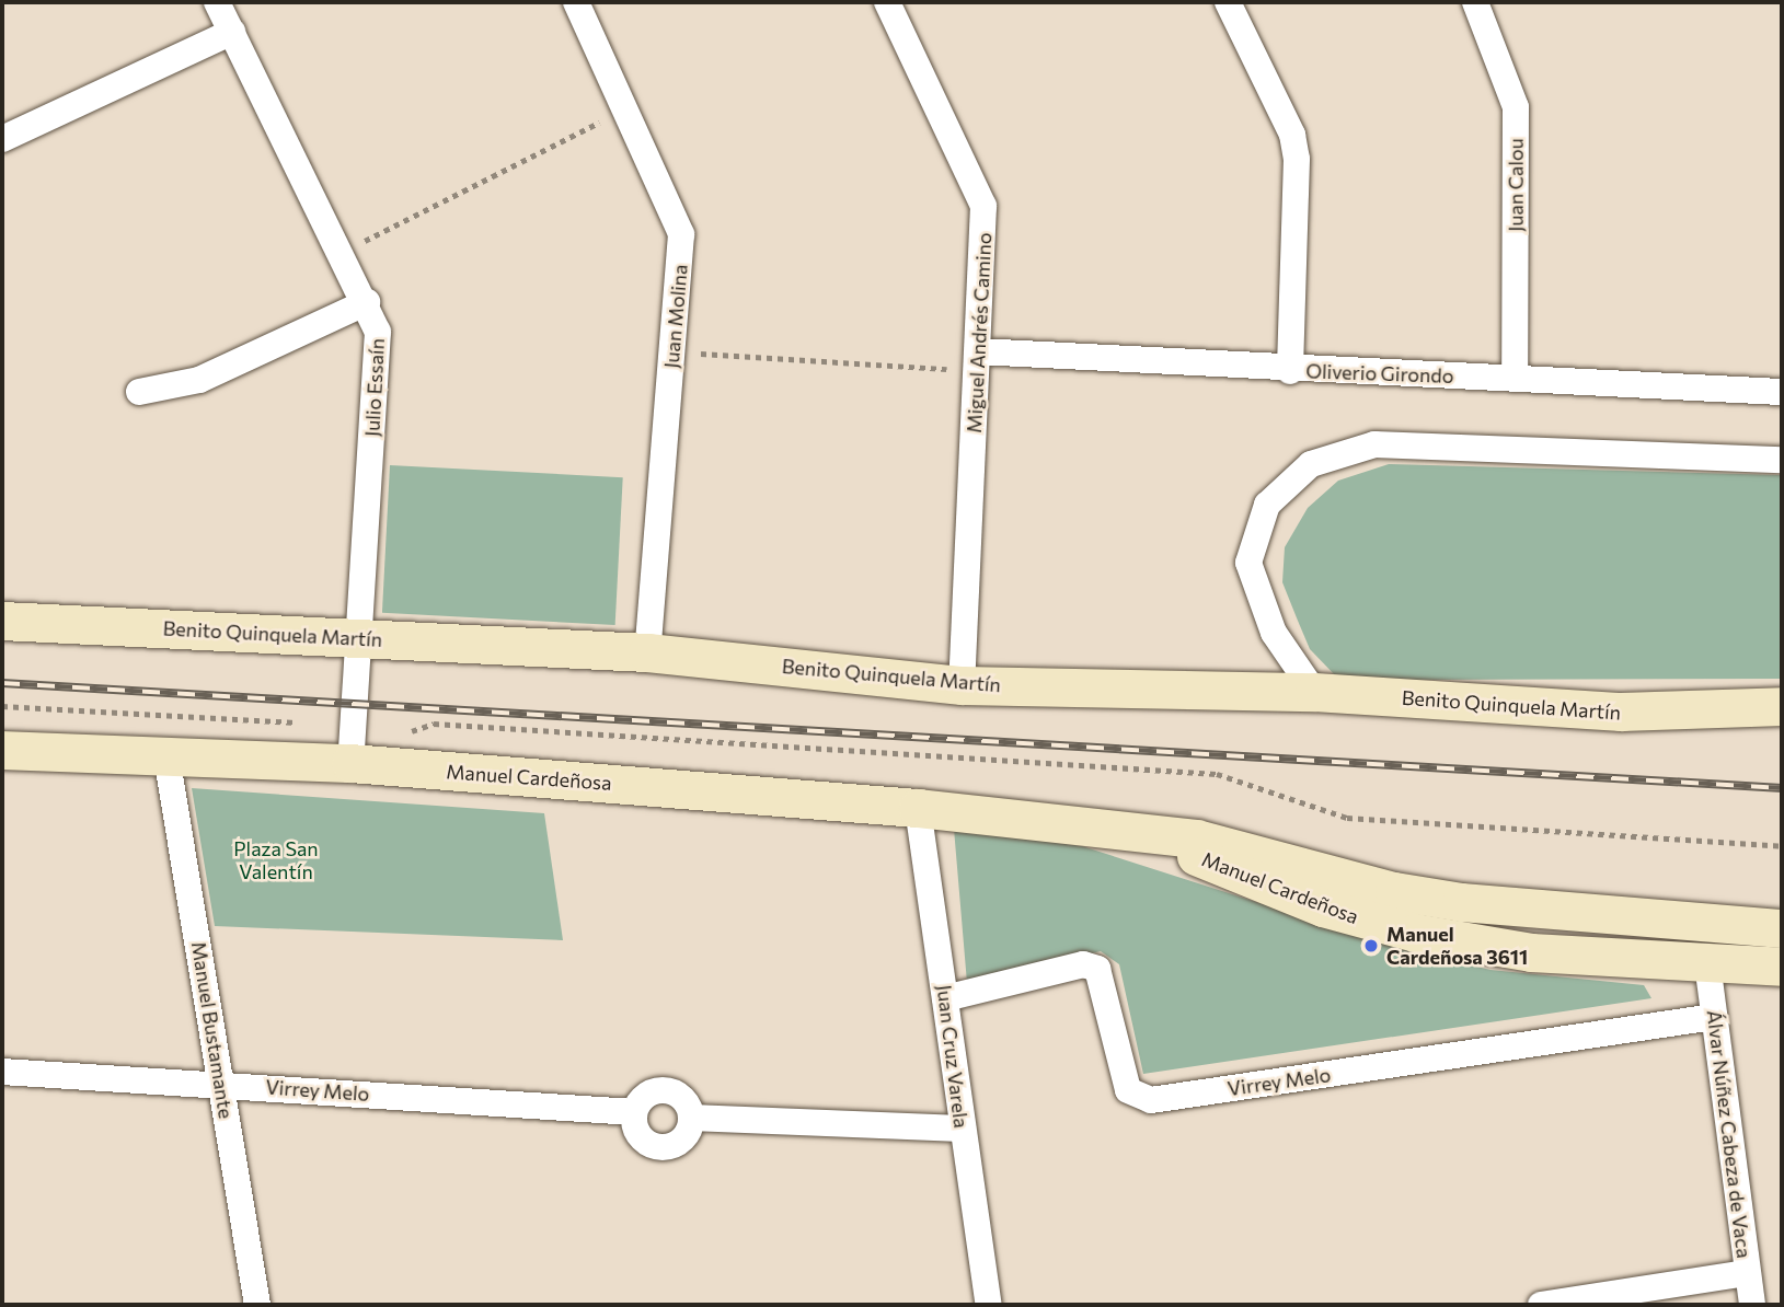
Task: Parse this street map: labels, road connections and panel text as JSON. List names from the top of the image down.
{
  "streets": {
    "main road": ["Benito Quinquela Martín", "Manuel Cardeñosa"],
    "street": [
      "Juan Calou",
      "Juan Molina",
      "Miguel Andrés Camino",
      "Oliverio Girondo",
      "Julio Essaín",
      "Manuel Bustamante",
      "Juan Cruz Varela",
      "Virrey Melo",
      "Álvar Núñez Cabeza de Vaca"
    ]
  },
  "crossings": [
    ["Juan Calou", "Oliverio Girondo"],
    ["Juan Molina", "Benito Quinquela Martín"],
    ["Miguel Andrés Camino", "Oliverio Girondo"],
    ["Miguel Andrés Camino", "Benito Quinquela Martín"],
    ["Julio Essaín", "Benito Quinquela Martín"],
    ["Julio Essaín", "Manuel Cardeñosa"],
    ["Manuel Cardeñosa", "Manuel Bustamante"],
    ["Manuel Cardeñosa", "Juan Cruz Varela"],
    ["Manuel Cardeñosa", "Álvar Núñez Cabeza de Vaca"],
    ["Manuel Bustamante", "Virrey Melo"],
    ["Juan Cruz Varela", "Virrey Melo"],
    ["Virrey Melo", "Álvar Núñez Cabeza de Vaca"]
  ],
  "parks": ["Plaza San Valentín"],
  "places": ["Manuel Cardeñosa 3611"]
}
